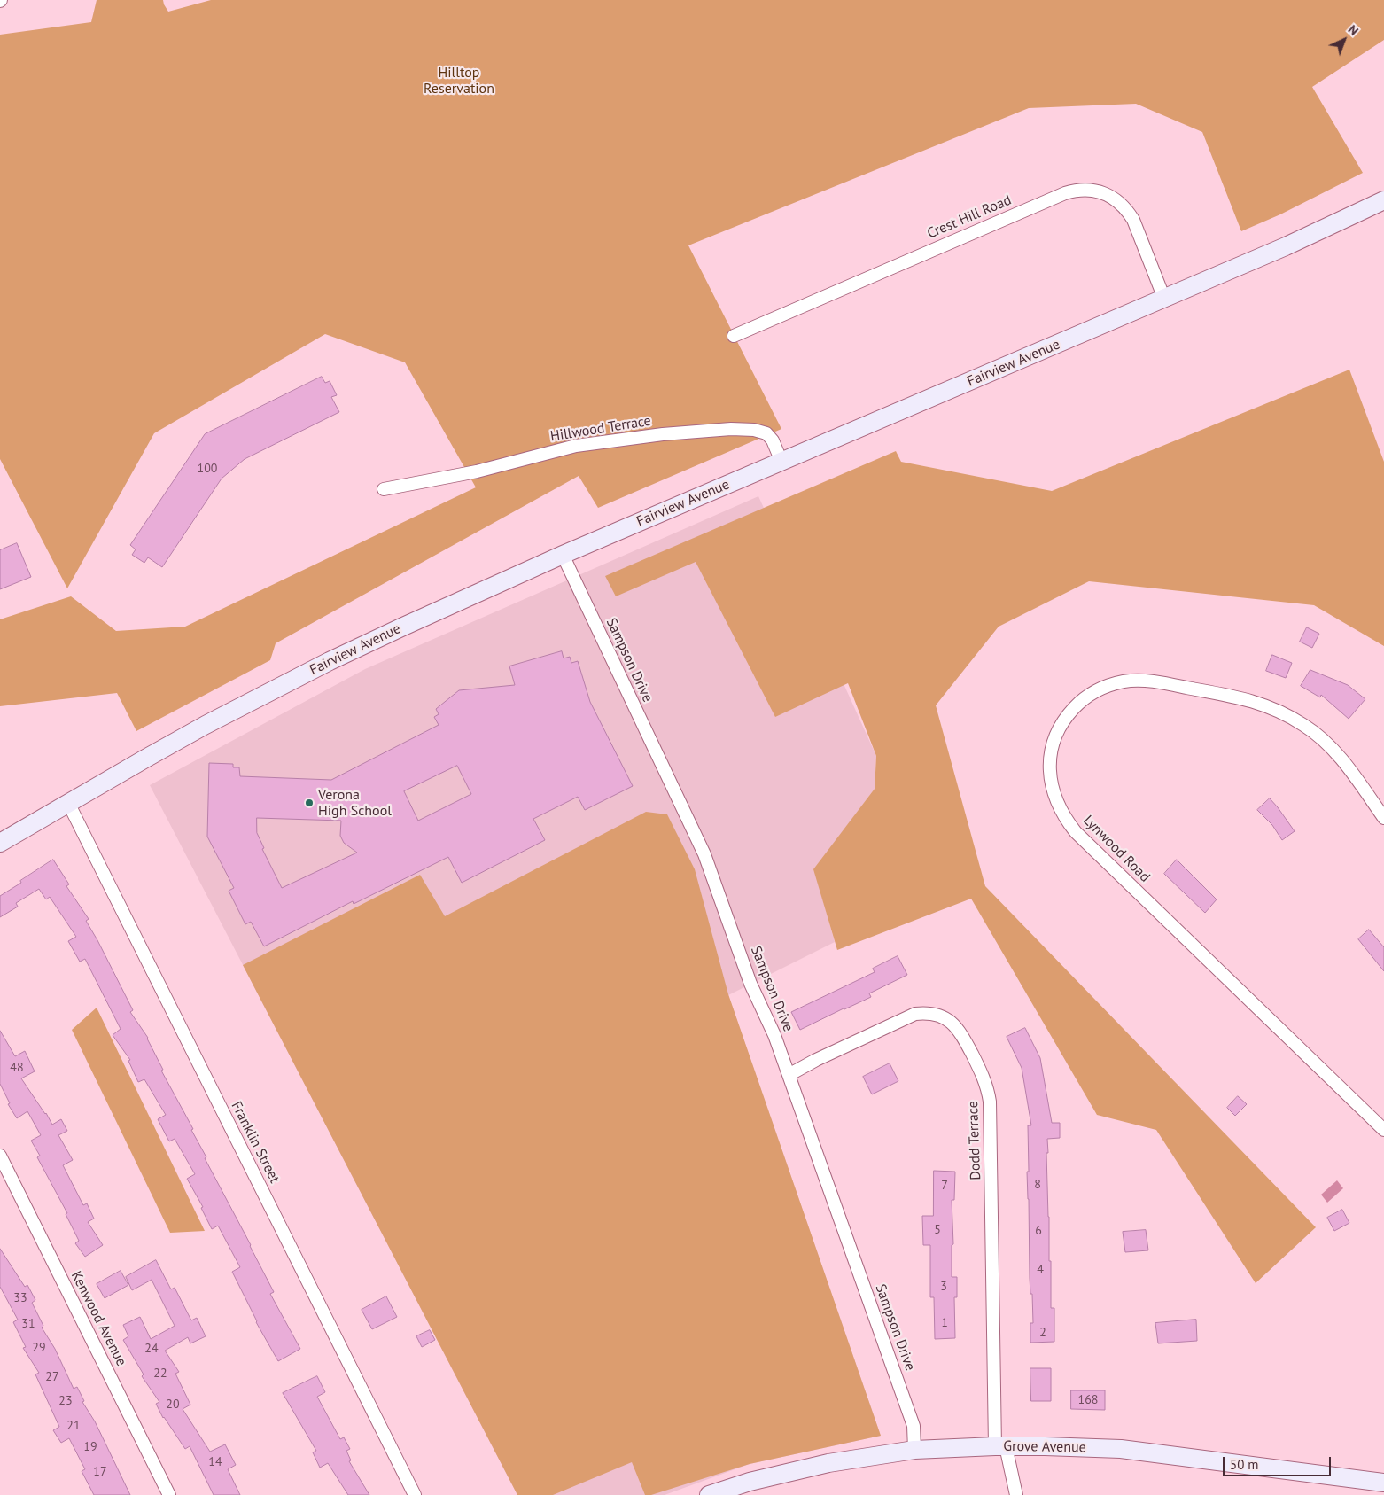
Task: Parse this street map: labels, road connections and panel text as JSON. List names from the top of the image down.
{
  "streets": {
    "main road": ["Fairview Avenue", "Grove Avenue"],
    "street": [
      "Crest Hill Road",
      "Hillwood Terrace",
      "Sampson Drive",
      "Lynwood Road",
      "Dodd Terrace",
      "Franklin Street",
      "Kenwood Avenue"
    ]
  },
  "crossings": [
    ["Crest Hill Road", "Fairview Avenue"],
    ["Fairview Avenue", "Hillwood Terrace"],
    ["Fairview Avenue", "Sampson Drive"],
    ["Fairview Avenue", "Franklin Street"],
    ["Sampson Drive", "Dodd Terrace"],
    ["Sampson Drive", "Grove Avenue"],
    ["Dodd Terrace", "Grove Avenue"]
  ],
  "parks": ["Hilltop Reservation"],
  "places": ["Verona High School"],
  "house_numbers": [
    "100",
    "48",
    "8",
    "7",
    "5",
    "6",
    "4",
    "3",
    "33",
    "1",
    "31",
    "2",
    "29",
    "24",
    "22",
    "27",
    "168",
    "23",
    "20",
    "21",
    "19",
    "14",
    "17"
  ],
  "scale_bar": "50 m",
  "north": "top right"
}
